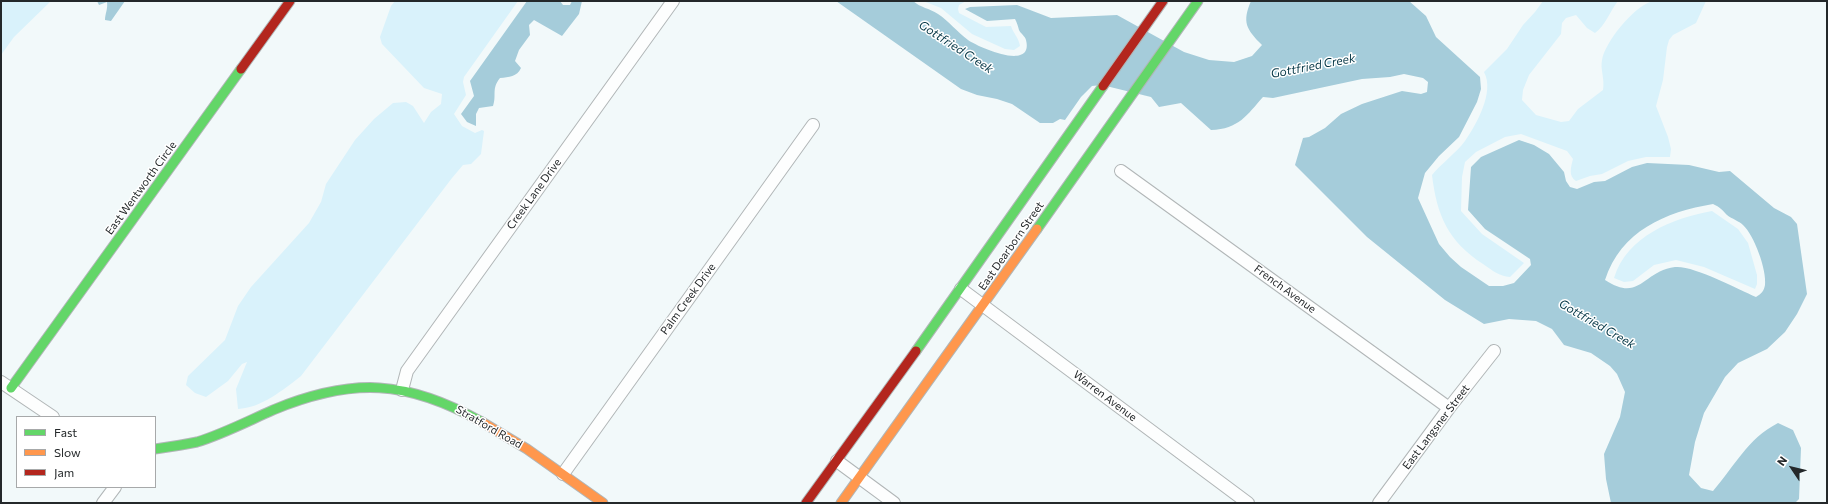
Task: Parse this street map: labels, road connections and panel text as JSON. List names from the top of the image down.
{
  "streets": {
    "main road": ["East Wentworth Circle", "East Dearborn Street", "Stratford Road"],
    "street": [
      "Creek Lane Drive",
      "French Avenue",
      "Palm Creek Drive",
      "Warren Avenue",
      "East Langsner Street"
    ]
  },
  "crossings": [
    ["Creek Lane Drive", "Stratford Road"],
    ["East Dearborn Street", "Warren Avenue"],
    ["French Avenue", "East Langsner Street"],
    ["Palm Creek Drive", "Stratford Road"]
  ],
  "water": ["Gottfried Creek"],
  "legend": ["Fast", "Slow", "Jam"],
  "north": "top left"
}
